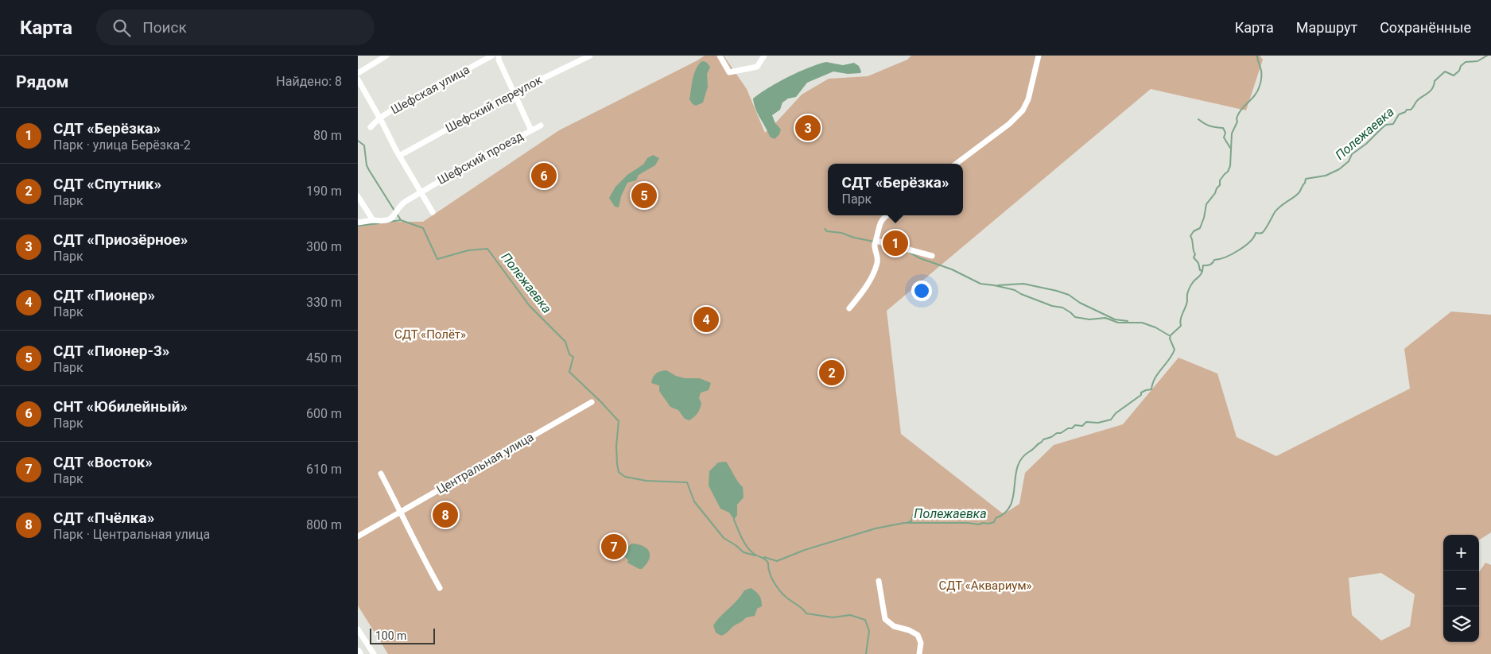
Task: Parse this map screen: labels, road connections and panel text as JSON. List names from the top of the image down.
{
  "streets": {
    "street": [
      "Шефская улица",
      "Шефский переулок",
      "Шефский проезд",
      "Центральная улица"
    ]
  },
  "water": ["Полежаевка"],
  "parks": ["СДТ «Полёт»", "СДТ «Аквариум»"],
  "scale_bar": "100 m",
  "page": {
    "header": "Карта",
    "search": "Поиск",
    "nav": ["Карта", "Маршрут", "Сохранённые"],
    "heading": ["Рядом", "Найдено: 8"],
    "list": [
      {
        "mark": "1",
        "name": "СДТ «Берёзка»",
        "note": "Парк · улица Берёзка-2",
        "value": "80 m"
      },
      {
        "mark": "2",
        "name": "СДТ «Спутник»",
        "note": "Парк",
        "value": "190 m"
      },
      {
        "mark": "3",
        "name": "СДТ «Приозёрное»",
        "note": "Парк",
        "value": "300 m"
      },
      {
        "mark": "4",
        "name": "СДТ «Пионер»",
        "note": "Парк",
        "value": "330 m"
      },
      {
        "mark": "5",
        "name": "СДТ «Пионер-3»",
        "note": "Парк",
        "value": "450 m"
      },
      {
        "mark": "6",
        "name": "СНТ «Юбилейный»",
        "note": "Парк",
        "value": "600 m"
      },
      {
        "mark": "7",
        "name": "СДТ «Восток»",
        "note": "Парк",
        "value": "610 m"
      },
      {
        "mark": "8",
        "name": "СДТ «Пчёлка»",
        "note": "Парк · Центральная улица",
        "value": "800 m"
      }
    ],
    "pins": [
      "3",
      "6",
      "5",
      "1",
      "4",
      "2",
      "8",
      "7"
    ],
    "popup": ["СДТ «Берёзка»", "Парк"],
    "map_buttons": ["+", "−"],
    "scale": "100 m"
  }
}
